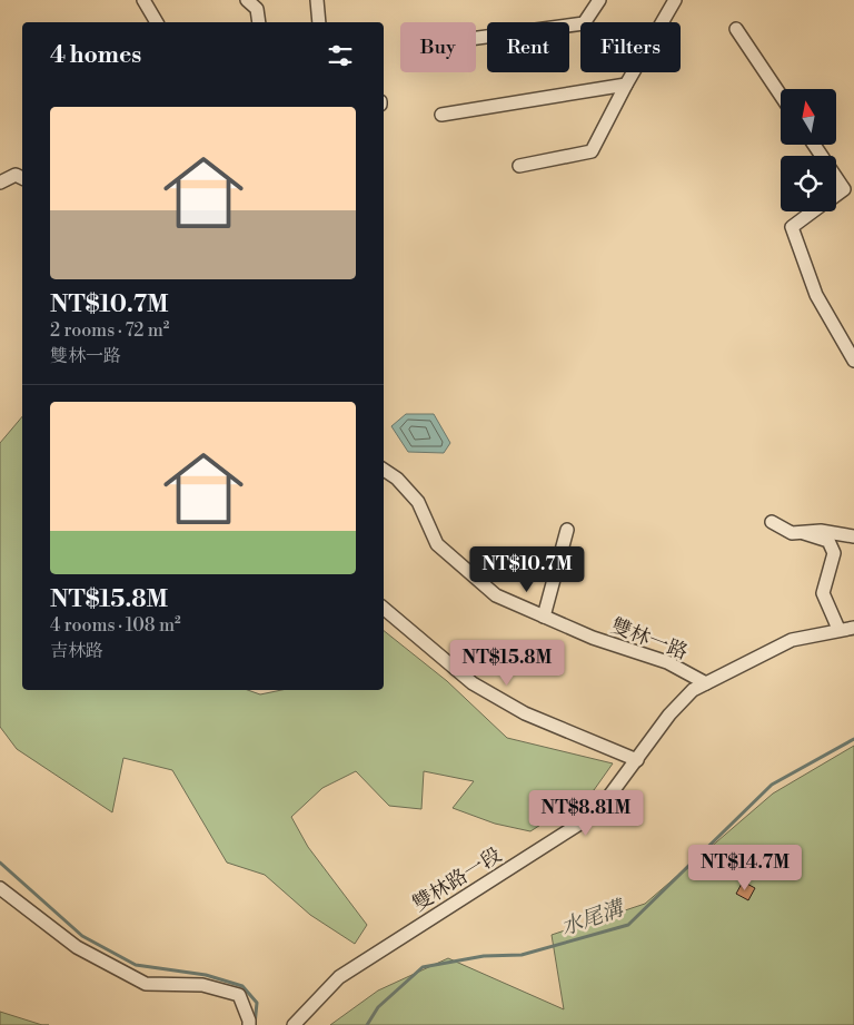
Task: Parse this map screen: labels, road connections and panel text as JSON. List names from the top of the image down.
{
  "streets": {
    "street": ["雙林一路", "雙林路一段"]
  },
  "crossings": [
    ["雙林一路", "雙林路一段"]
  ],
  "water": ["水尾溝"],
  "north": "top",
  "page": {
    "chip": ["Buy", "Rent", "Filters"],
    "heading": "4 homes",
    "list": [
      {
        "name": "NT$10.7M",
        "note": "2 rooms · 72 m² · 雙林一路"
      },
      {
        "name": "NT$15.8M",
        "note": "4 rooms · 108 m² · 吉林路"
      }
    ],
    "price": [
      "NT$10.7M",
      "NT$15.8M",
      "NT$8.81M",
      "NT$14.7M"
    ]
  }
}
